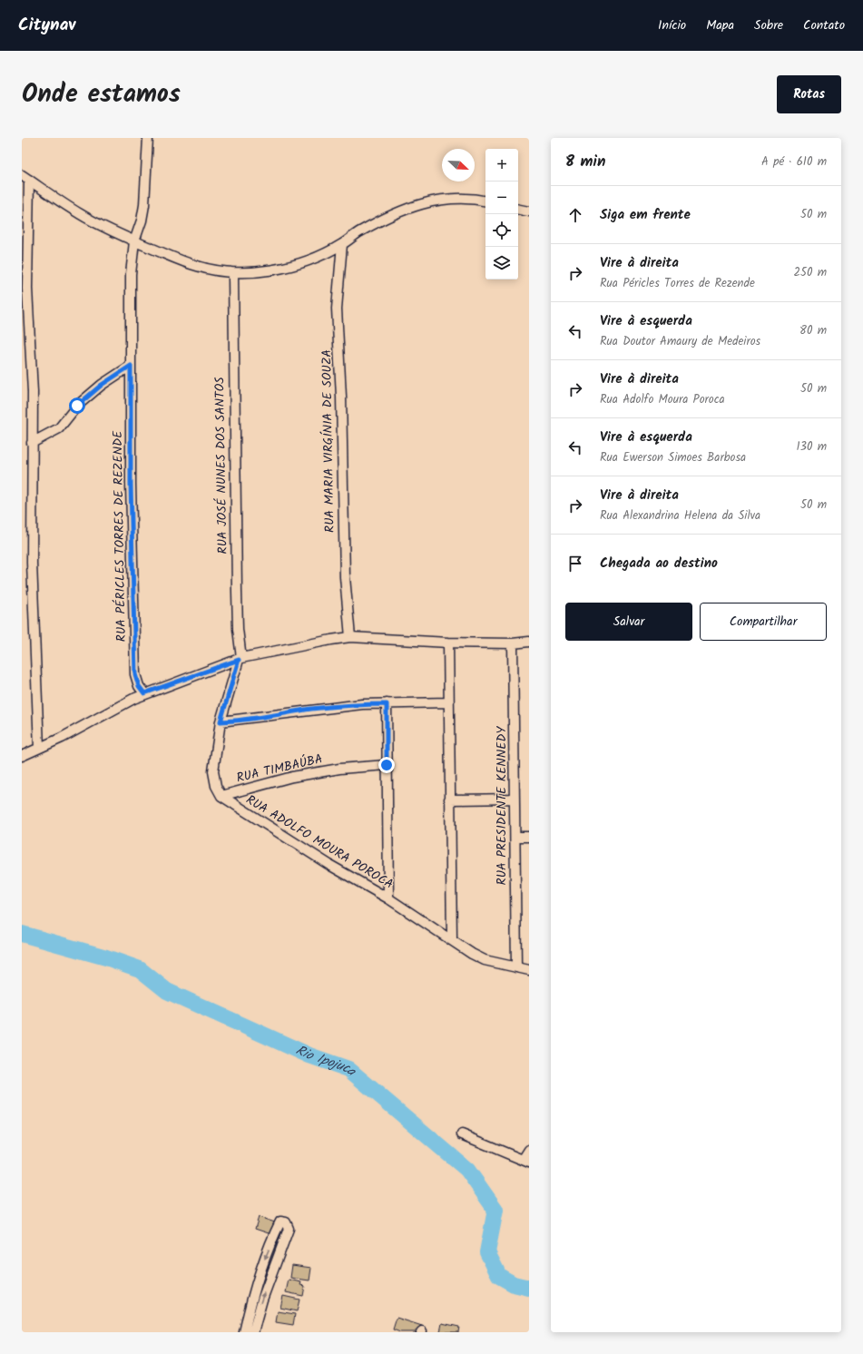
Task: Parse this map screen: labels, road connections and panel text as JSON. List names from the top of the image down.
{
  "streets": {
    "street": [
      "RUA MARIA VIRGÍNIA DE SOUZA",
      "RUA JOSÉ NUNES DOS SANTOS",
      "RUA PÉRICLES TORRES DE REZENDE",
      "RUA TIMBAÚBA",
      "RUA PRESIDENTE KENNEDY",
      "RUA ADOLFO MOURA POROCA"
    ]
  },
  "crossings": [
    ["RUA TIMBAÚBA", "RUA ADOLFO MOURA POROCA"],
    ["RUA PRESIDENTE KENNEDY", "RUA ADOLFO MOURA POROCA"]
  ],
  "water": ["Rio Ipojuca"],
  "north": "bottom right",
  "page": {
    "header": "Citynav",
    "nav": [
      "Início",
      "Mapa",
      "Sobre",
      "Contato"
    ],
    "title": "Onde estamos",
    "buttons": [
      "Rotas",
      ["Salvar", "Compartilhar"]
    ],
    "heading": ["8 min", "A pé · 610 m"],
    "map_buttons": ["+", "−"],
    "list": [
      ["Siga em frente", "50 m"],
      ["Vire à direita", "Rua Péricles Torres de Rezende", "250 m"],
      ["Vire à esquerda", "Rua Doutor Amaury de Medeiros", "80 m"],
      ["Vire à direita", "Rua Adolfo Moura Poroca", "50 m"],
      ["Vire à esquerda", "Rua Ewerson Simoes Barbosa", "130 m"],
      ["Vire à direita", "Rua Alexandrina Helena da Silva", "50 m"],
      "Chegada ao destino"
    ]
  }
}
